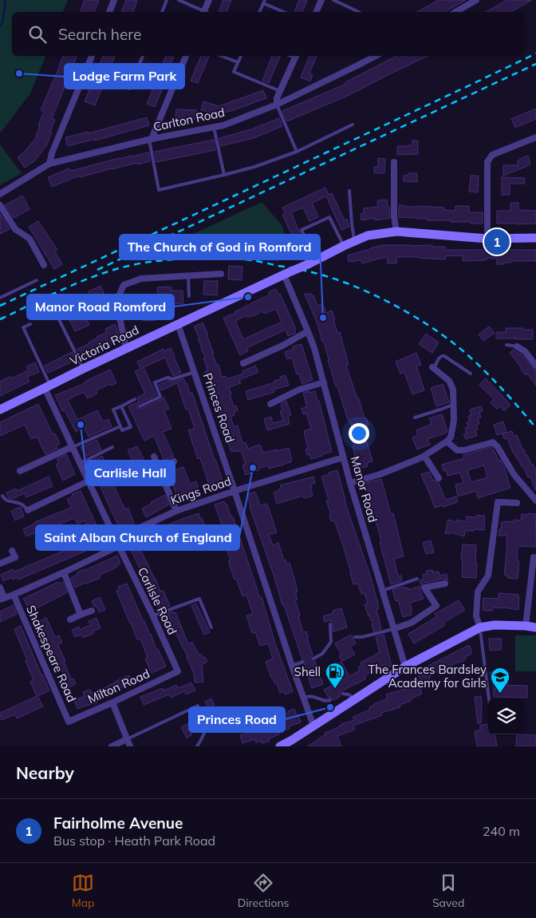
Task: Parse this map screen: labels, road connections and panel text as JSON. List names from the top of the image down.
{
  "streets": {
    "street": [
      "Carlton Road",
      "Victoria Road",
      "Princes Road",
      "Manor Road",
      "Kings Road",
      "Carlisle Road",
      "Shakespeare Road",
      "Milton Road"
    ]
  },
  "crossings": [
    ["Victoria Road", "Princes Road"],
    ["Victoria Road", "Manor Road"],
    ["Victoria Road", "Carlisle Road"],
    ["Princes Road", "Kings Road"],
    ["Manor Road", "Kings Road"],
    ["Kings Road", "Carlisle Road"],
    ["Carlisle Road", "Milton Road"],
    ["Shakespeare Road", "Milton Road"]
  ],
  "places": {
    "other": [
      "Lodge Farm Park",
      "Manor Road Romford",
      "The Church of God in Romford",
      "Carlisle Hall",
      "Saint Alban Church of England",
      "Princes Road"
    ],
    "fuel station": ["Shell"],
    "school or university": ["The Frances Bardsley Academy for Girls"]
  },
  "page": {
    "search": "Search here",
    "pins": "1",
    "heading": "Nearby",
    "list": [
      {
        "mark": "1",
        "name": "Fairholme Avenue",
        "note": "Bus stop · Heath Park Road",
        "value": "240 m"
      }
    ],
    "nav": ["Map", "Directions", "Saved"]
  }
}
